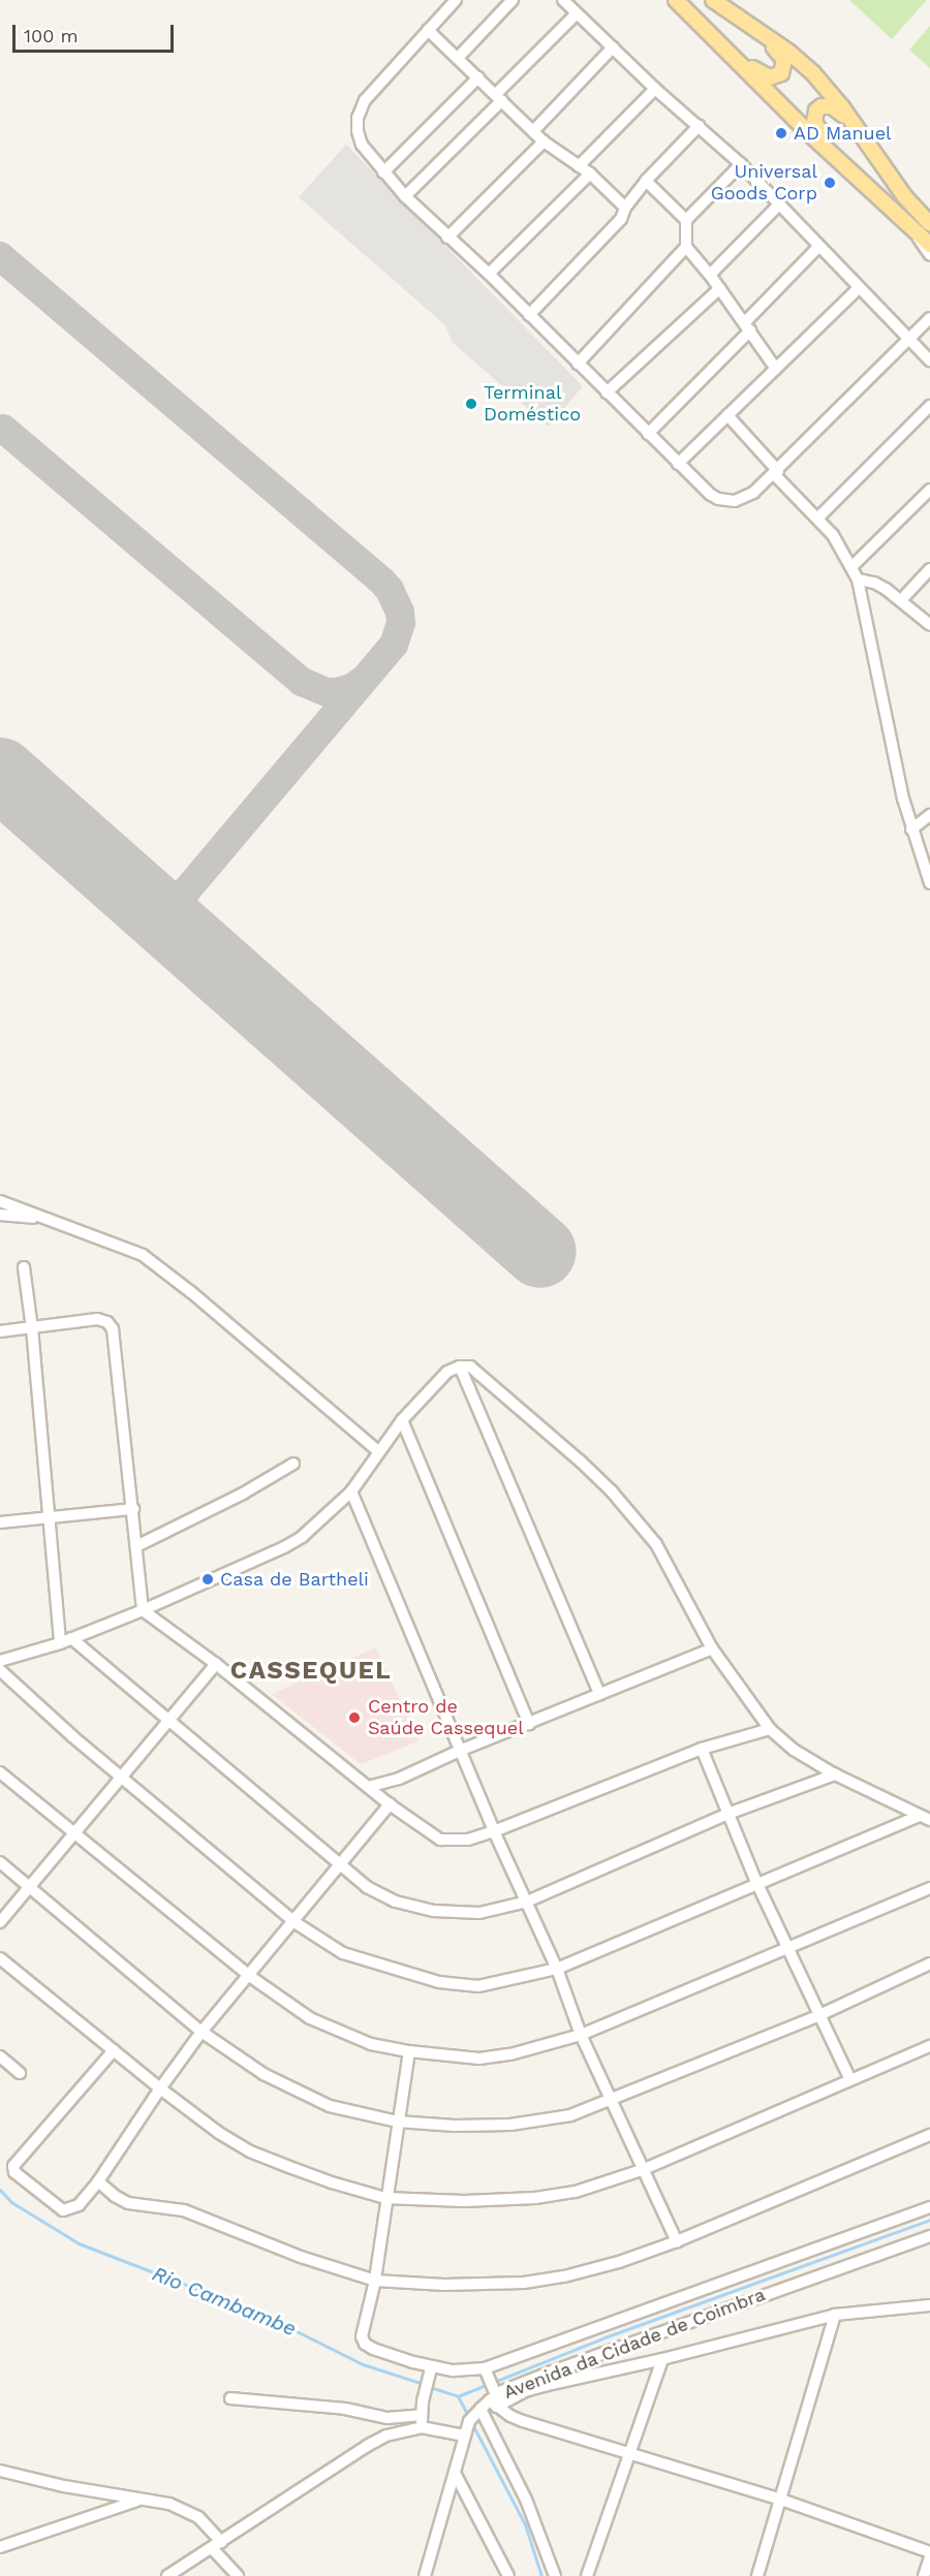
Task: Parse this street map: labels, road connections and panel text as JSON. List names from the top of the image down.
{
  "streets": {
    "street": ["Avenida da Cidade de Coimbra"]
  },
  "districts": ["CASSEQUEL"],
  "water": ["Rio Cambambe"],
  "places": [
    "AD Manuel",
    "Universal Goods Corp",
    "Terminal Doméstico",
    "Casa de Bartheli",
    "Centro de Saúde Cassequel"
  ],
  "scale_bar": "100 m"
}
